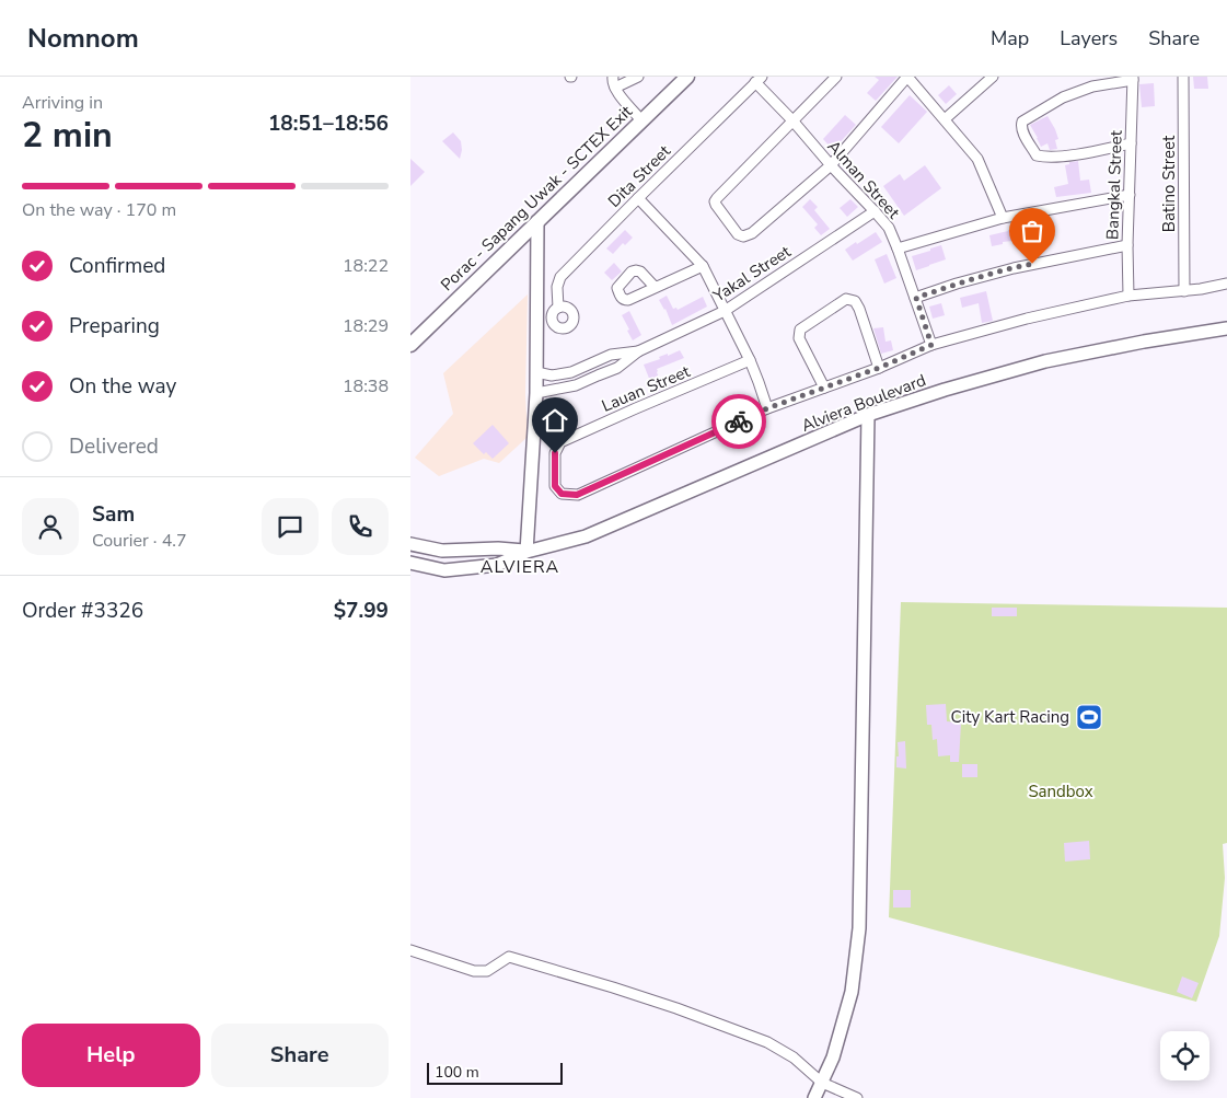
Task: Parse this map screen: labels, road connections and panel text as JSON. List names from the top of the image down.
{
  "streets": {
    "main road": ["Porac - Sapang Uwak - SCTEX Exit"],
    "street": [
      "Dita Street",
      "Alman Street",
      "Batino Street",
      "Bangkal Street",
      "Yakal Street",
      "Lauan Street",
      "Alviera Boulevard"
    ]
  },
  "crossings": [
    ["Dita Street", "Alman Street"],
    ["Alman Street", "Yakal Street"]
  ],
  "districts": ["ALVIERA"],
  "parks": ["Sandbox"],
  "places": {
    "sports": ["City Kart Racing"]
  },
  "scale_bar": "100 m",
  "page": {
    "header": "Nomnom",
    "nav": ["Map", "Layers", "Share"],
    "heading": ["2 min", "Arriving in", "18:51–18:56"],
    "panel": [
      "Sam",
      "Courier · 4.7",
      "Order #3326",
      "$7.99"
    ],
    "bar": "On the way · 170 m",
    "list": [
      ["Confirmed", "18:22"],
      ["Preparing", "18:29"],
      ["On the way", "18:38"],
      "Delivered"
    ],
    "buttons": ["Help", "Share"],
    "scale": "100 m"
  }
}
